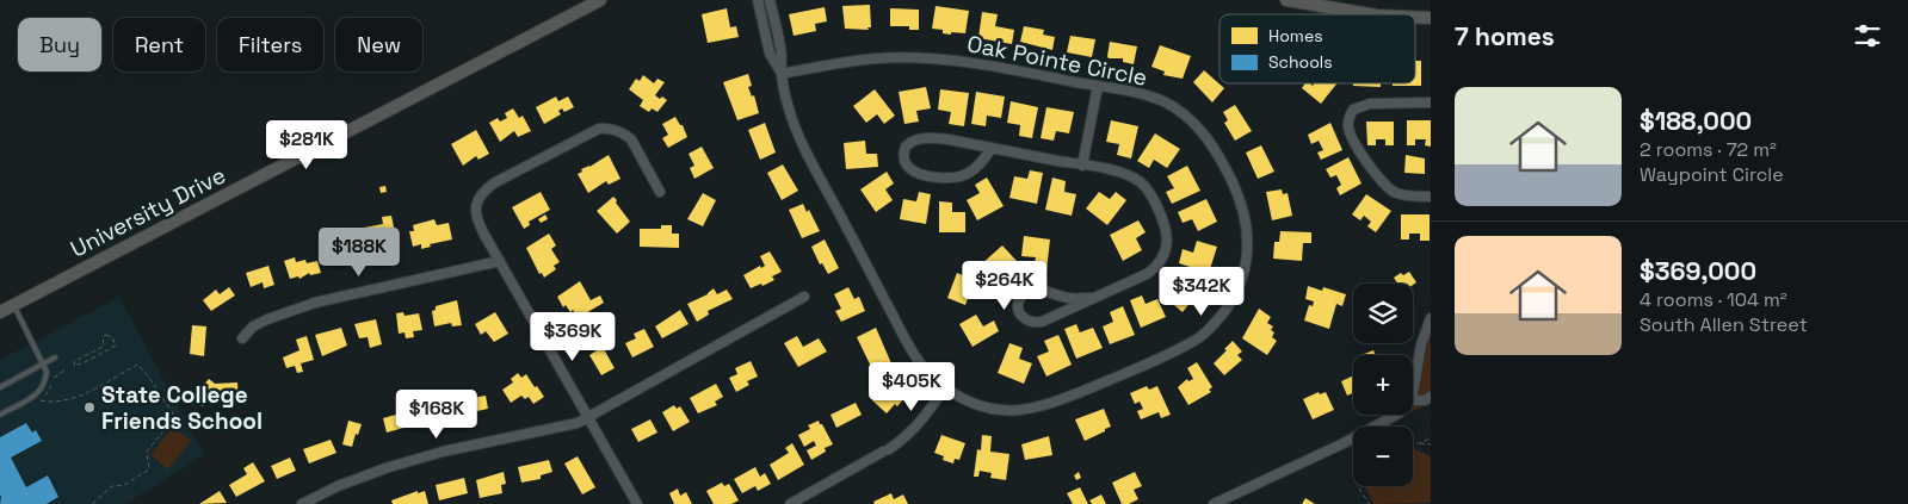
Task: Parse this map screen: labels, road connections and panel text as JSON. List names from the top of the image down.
{
  "streets": {
    "main road": ["University Drive"],
    "street": ["Oak Pointe Circle"]
  },
  "places": ["State College Friends School"],
  "legend": ["Homes", "Schools"],
  "page": {
    "heading": "7 homes",
    "chip": [
      "Buy",
      "Rent",
      "Filters",
      "New"
    ],
    "list": [
      {
        "name": "$188,000",
        "note": "2 rooms · 72 m² · Waypoint Circle"
      },
      {
        "name": "$369,000",
        "note": "4 rooms · 104 m² · South Allen Street"
      }
    ],
    "price": [
      "$281K",
      "$188K",
      "$264K",
      "$342K",
      "$369K",
      "$405K",
      "$168K"
    ],
    "map_buttons": ["+", "−"]
  }
}
